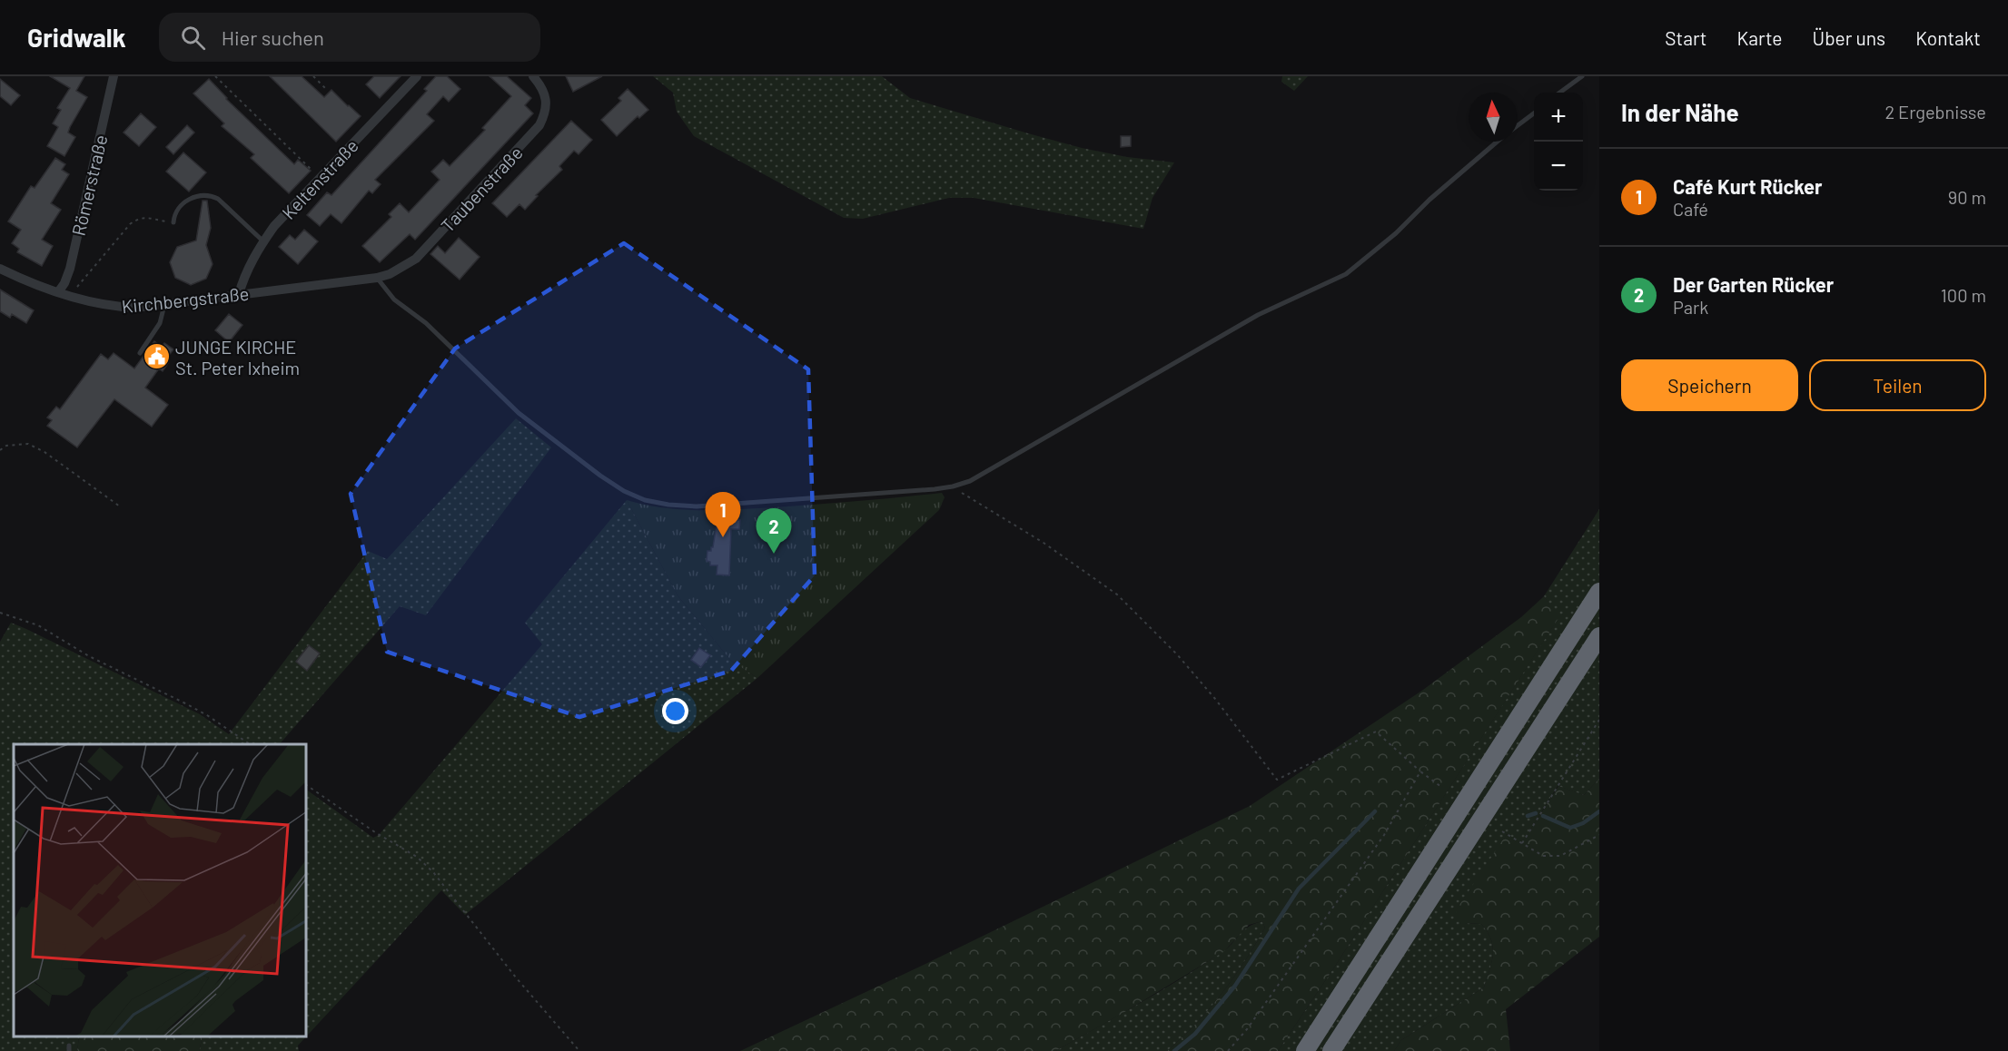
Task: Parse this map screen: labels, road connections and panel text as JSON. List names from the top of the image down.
{
  "streets": {
    "street": [
      "Keltenstraße",
      "Römerstraße",
      "Taubenstraße",
      "Kirchbergstraße"
    ]
  },
  "crossings": [
    ["Keltenstraße", "Kirchbergstraße"],
    ["Römerstraße", "Kirchbergstraße"],
    ["Taubenstraße", "Kirchbergstraße"]
  ],
  "places": {
    "public building": ["JUNGE KIRCHE St. Peter Ixheim"]
  },
  "north": "top",
  "page": {
    "header": "Gridwalk",
    "search": "Hier suchen",
    "nav": [
      "Start",
      "Karte",
      "Über uns",
      "Kontakt"
    ],
    "heading": ["In der Nähe", "2 Ergebnisse"],
    "map_buttons": ["+", "−"],
    "list": [
      {
        "mark": "1",
        "name": "Café Kurt Rücker",
        "note": "Café",
        "value": "90 m"
      },
      {
        "mark": "2",
        "name": "Der Garten Rücker",
        "note": "Park",
        "value": "100 m"
      }
    ],
    "buttons": ["Speichern", "Teilen"],
    "pins": ["1", "2"]
  }
}
